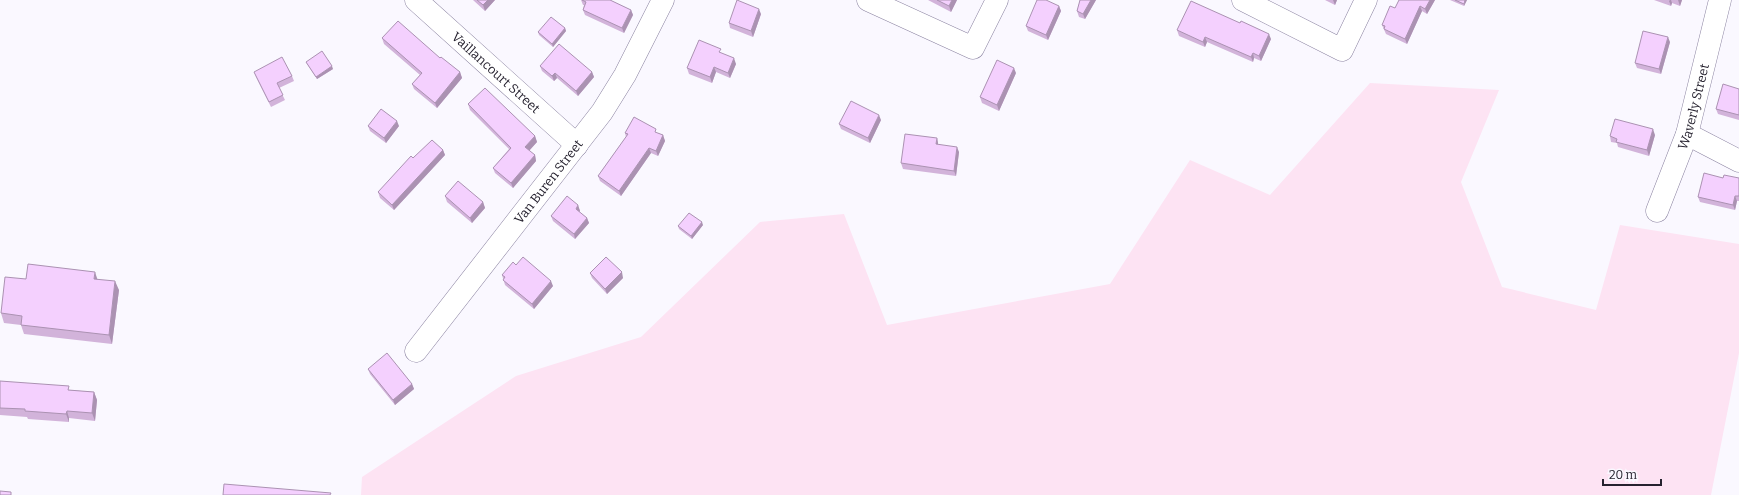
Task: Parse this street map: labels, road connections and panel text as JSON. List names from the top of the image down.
{
  "streets": {
    "street": ["Vaillancourt Street", "Waverly Street", "Van Buren Street"]
  },
  "crossings": [
    ["Vaillancourt Street", "Van Buren Street"]
  ],
  "scale_bar": "20 m"
}
